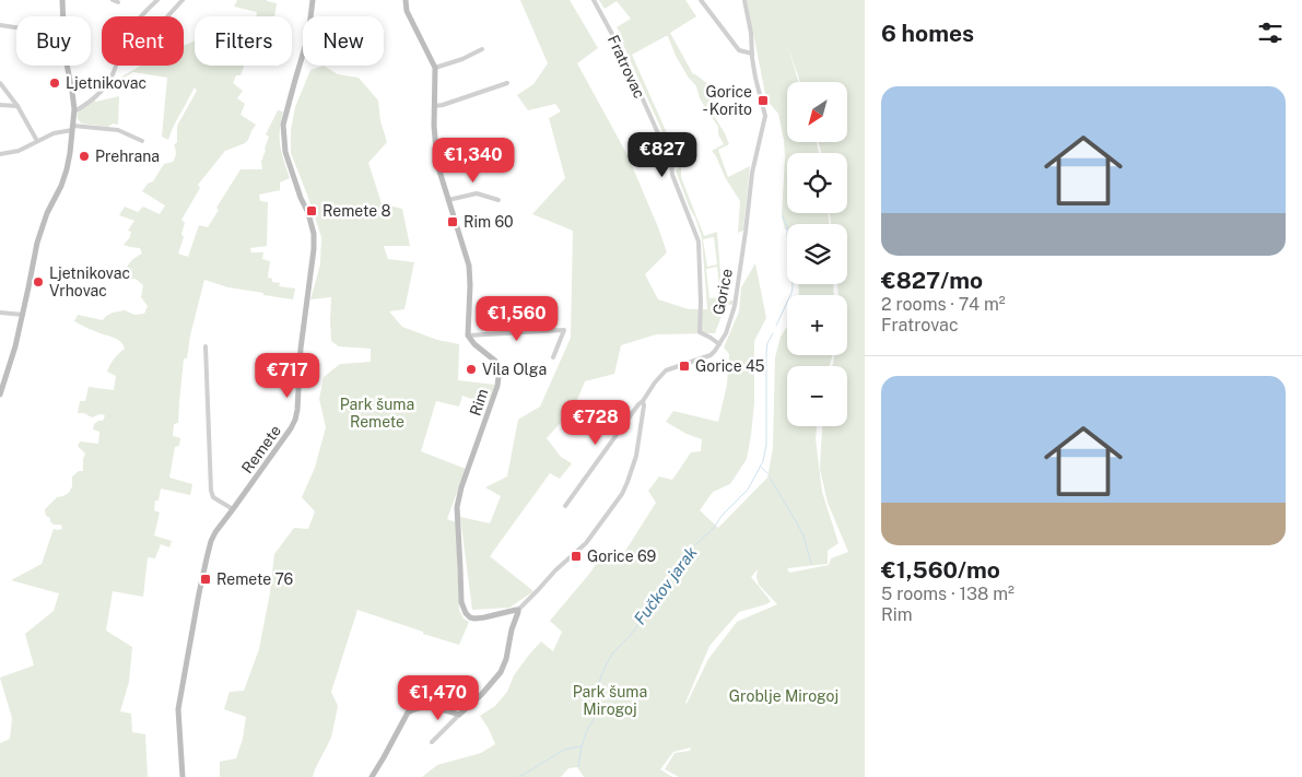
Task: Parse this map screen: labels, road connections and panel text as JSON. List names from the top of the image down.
{
  "streets": {
    "street": [
      "Fratrovac",
      "Gorice",
      "Rim",
      "Remete"
    ]
  },
  "crossings": [
    ["Fratrovac", "Gorice"],
    ["Gorice", "Rim"]
  ],
  "water": ["Fučkov jarak"],
  "parks": ["Park šuma Remete", "Park šuma Mirogoj", "Groblje Mirogoj"],
  "places": {
    "other": [
      "Ljetnikovac",
      "Prehrana",
      "Ljetnikovac Vrhovac",
      "Vila Olga"
    ],
    "transit": [
      "Gorice - Korito",
      "Remete 8",
      "Rim 60",
      "Gorice 45",
      "Gorice 69",
      "Remete 76"
    ]
  },
  "north": "bottom left",
  "page": {
    "heading": "6 homes",
    "chip": [
      "Buy",
      "Rent",
      "Filters",
      "New"
    ],
    "list": [
      {
        "name": "€827/mo",
        "note": "2 rooms · 74 m² · Fratrovac"
      },
      {
        "name": "€1,560/mo",
        "note": "5 rooms · 138 m² · Rim"
      }
    ],
    "map_buttons": ["+", "−"],
    "price": [
      "€827",
      "€1,340",
      "€1,560",
      "€717",
      "€728",
      "€1,470"
    ]
  }
}
